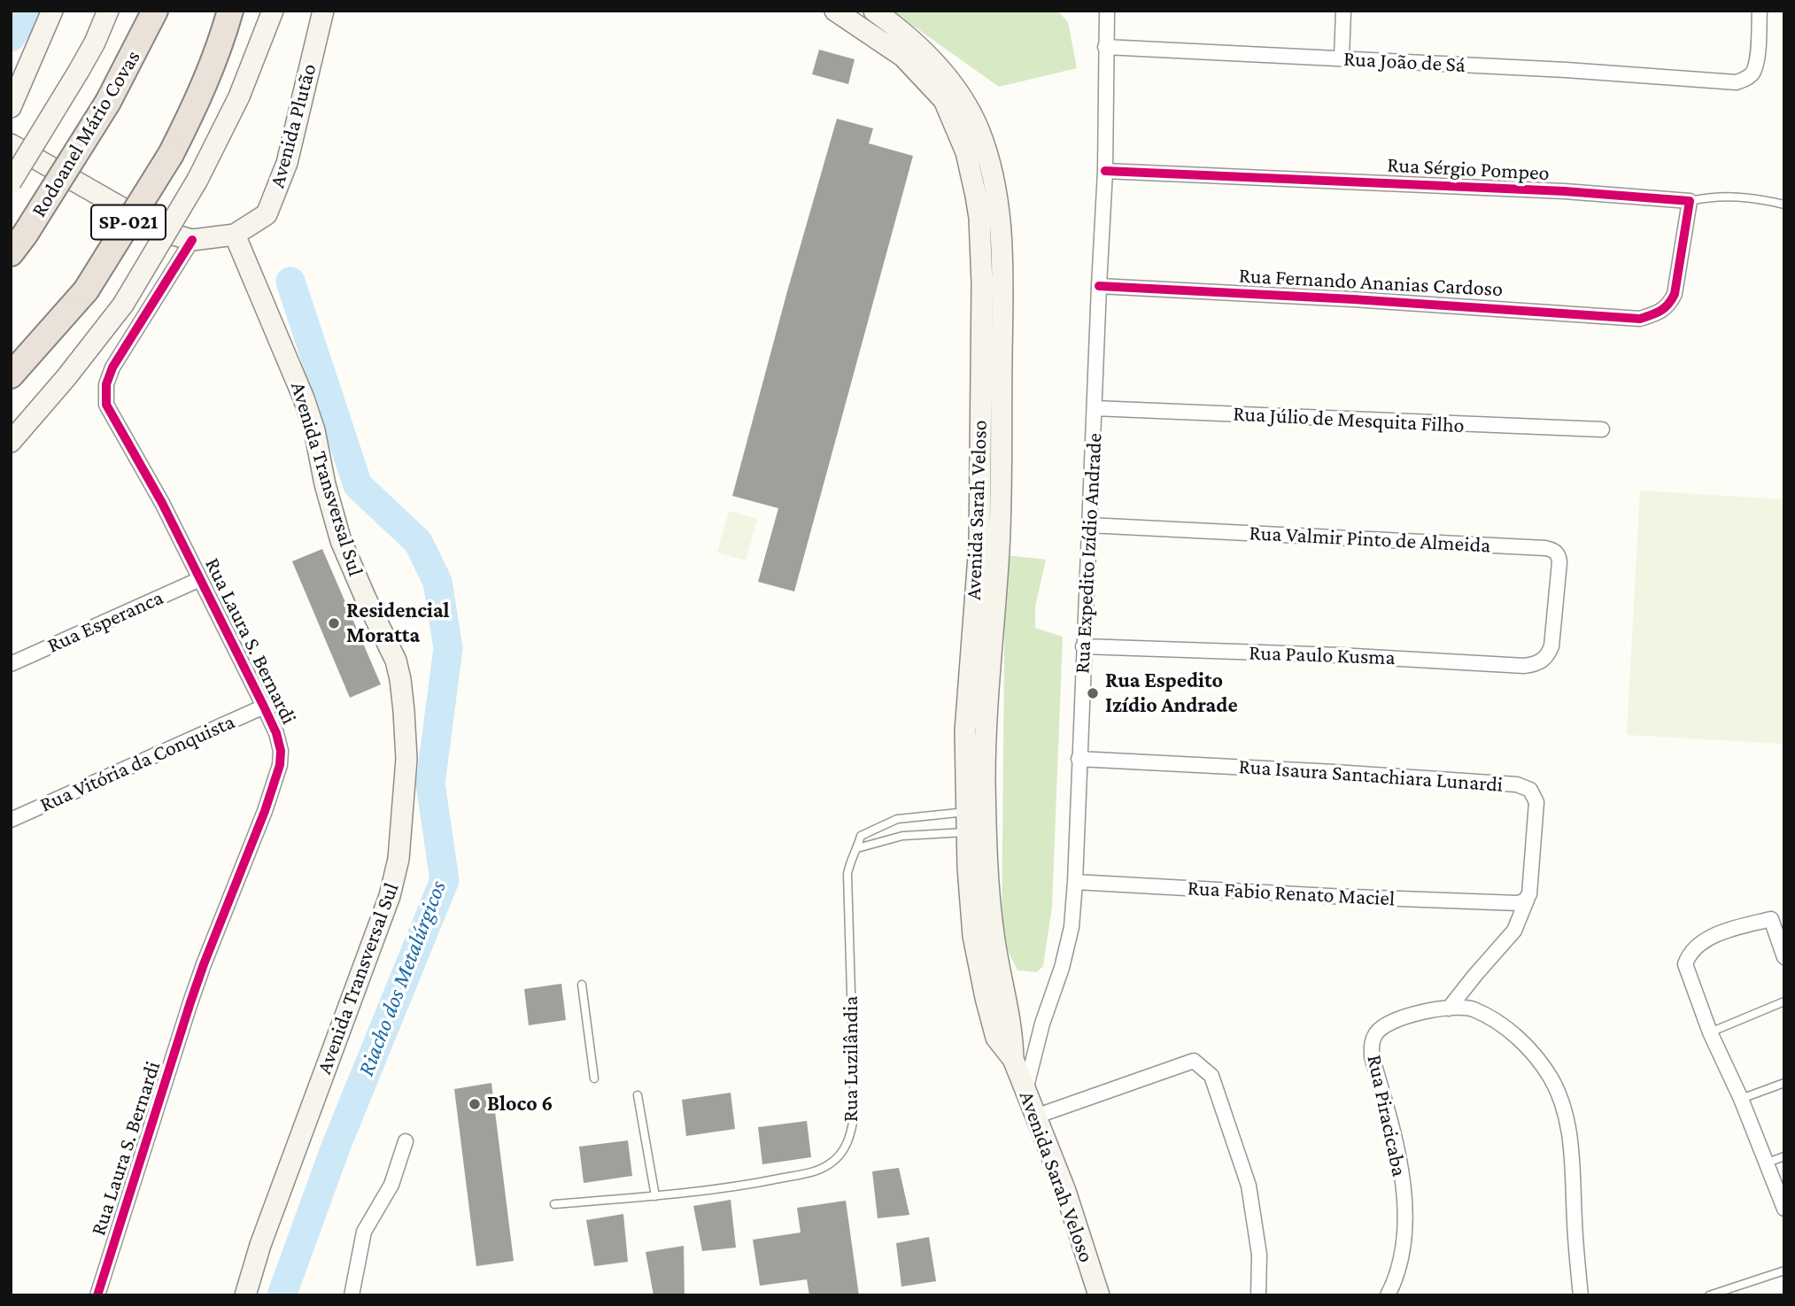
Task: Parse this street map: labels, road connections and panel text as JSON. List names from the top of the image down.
{
  "streets": {
    "highway": ["Rodoanel Mário Covas", "SP-021"],
    "main road": ["Avenida Plutão", "Avenida Transversal Sul", "Avenida Sarah Veloso"],
    "street": [
      "Rua João de Sá",
      "Rua Sérgio Pompeo",
      "Rua Fernando Ananias Cardoso",
      "Rua Júlio de Mesquita Filho",
      "Rua Valmir Pinto de Almeida",
      "Rua Expedito Izídio Andrade",
      "Rua Esperanca",
      "Rua Laura S. Bernardi",
      "Rua Paulo Kusma",
      "Rua Vitória da Conquista",
      "Rua Isaura Santachiara Lunardi",
      "Rua Fabio Renato Maciel",
      "Rua Piracicaba"
    ],
    "lane": ["Rua Luzilândia"]
  },
  "crossings": [
    ["Rua João de Sá", "Rua Expedito Izídio Andrade"],
    ["Avenida Plutão", "Avenida Transversal Sul"],
    ["Avenida Plutão", "Rua Laura S. Bernardi"],
    ["Rua Sérgio Pompeo", "Rua Fernando Ananias Cardoso"],
    ["Rua Sérgio Pompeo", "Rua Expedito Izídio Andrade"],
    ["Rua Fernando Ananias Cardoso", "Rua Expedito Izídio Andrade"],
    ["Rua Júlio de Mesquita Filho", "Rua Expedito Izídio Andrade"],
    ["Avenida Sarah Veloso", "Rua Expedito Izídio Andrade"],
    ["Avenida Sarah Veloso", "Rua Luzilândia"],
    ["Rua Valmir Pinto de Almeida", "Rua Expedito Izídio Andrade"],
    ["Rua Valmir Pinto de Almeida", "Rua Paulo Kusma"],
    ["Rua Expedito Izídio Andrade", "Rua Paulo Kusma"],
    ["Rua Expedito Izídio Andrade", "Rua Isaura Santachiara Lunardi"],
    ["Rua Expedito Izídio Andrade", "Rua Fabio Renato Maciel"],
    ["Rua Esperanca", "Rua Laura S. Bernardi"],
    ["Rua Laura S. Bernardi", "Rua Vitória da Conquista"],
    ["Rua Isaura Santachiara Lunardi", "Rua Fabio Renato Maciel"]
  ],
  "water": ["Riacho dos Metalúrgicos"],
  "places": ["Residencial Moratta", "Rua Espedito Izídio Andrade", "Bloco 6"]
}
